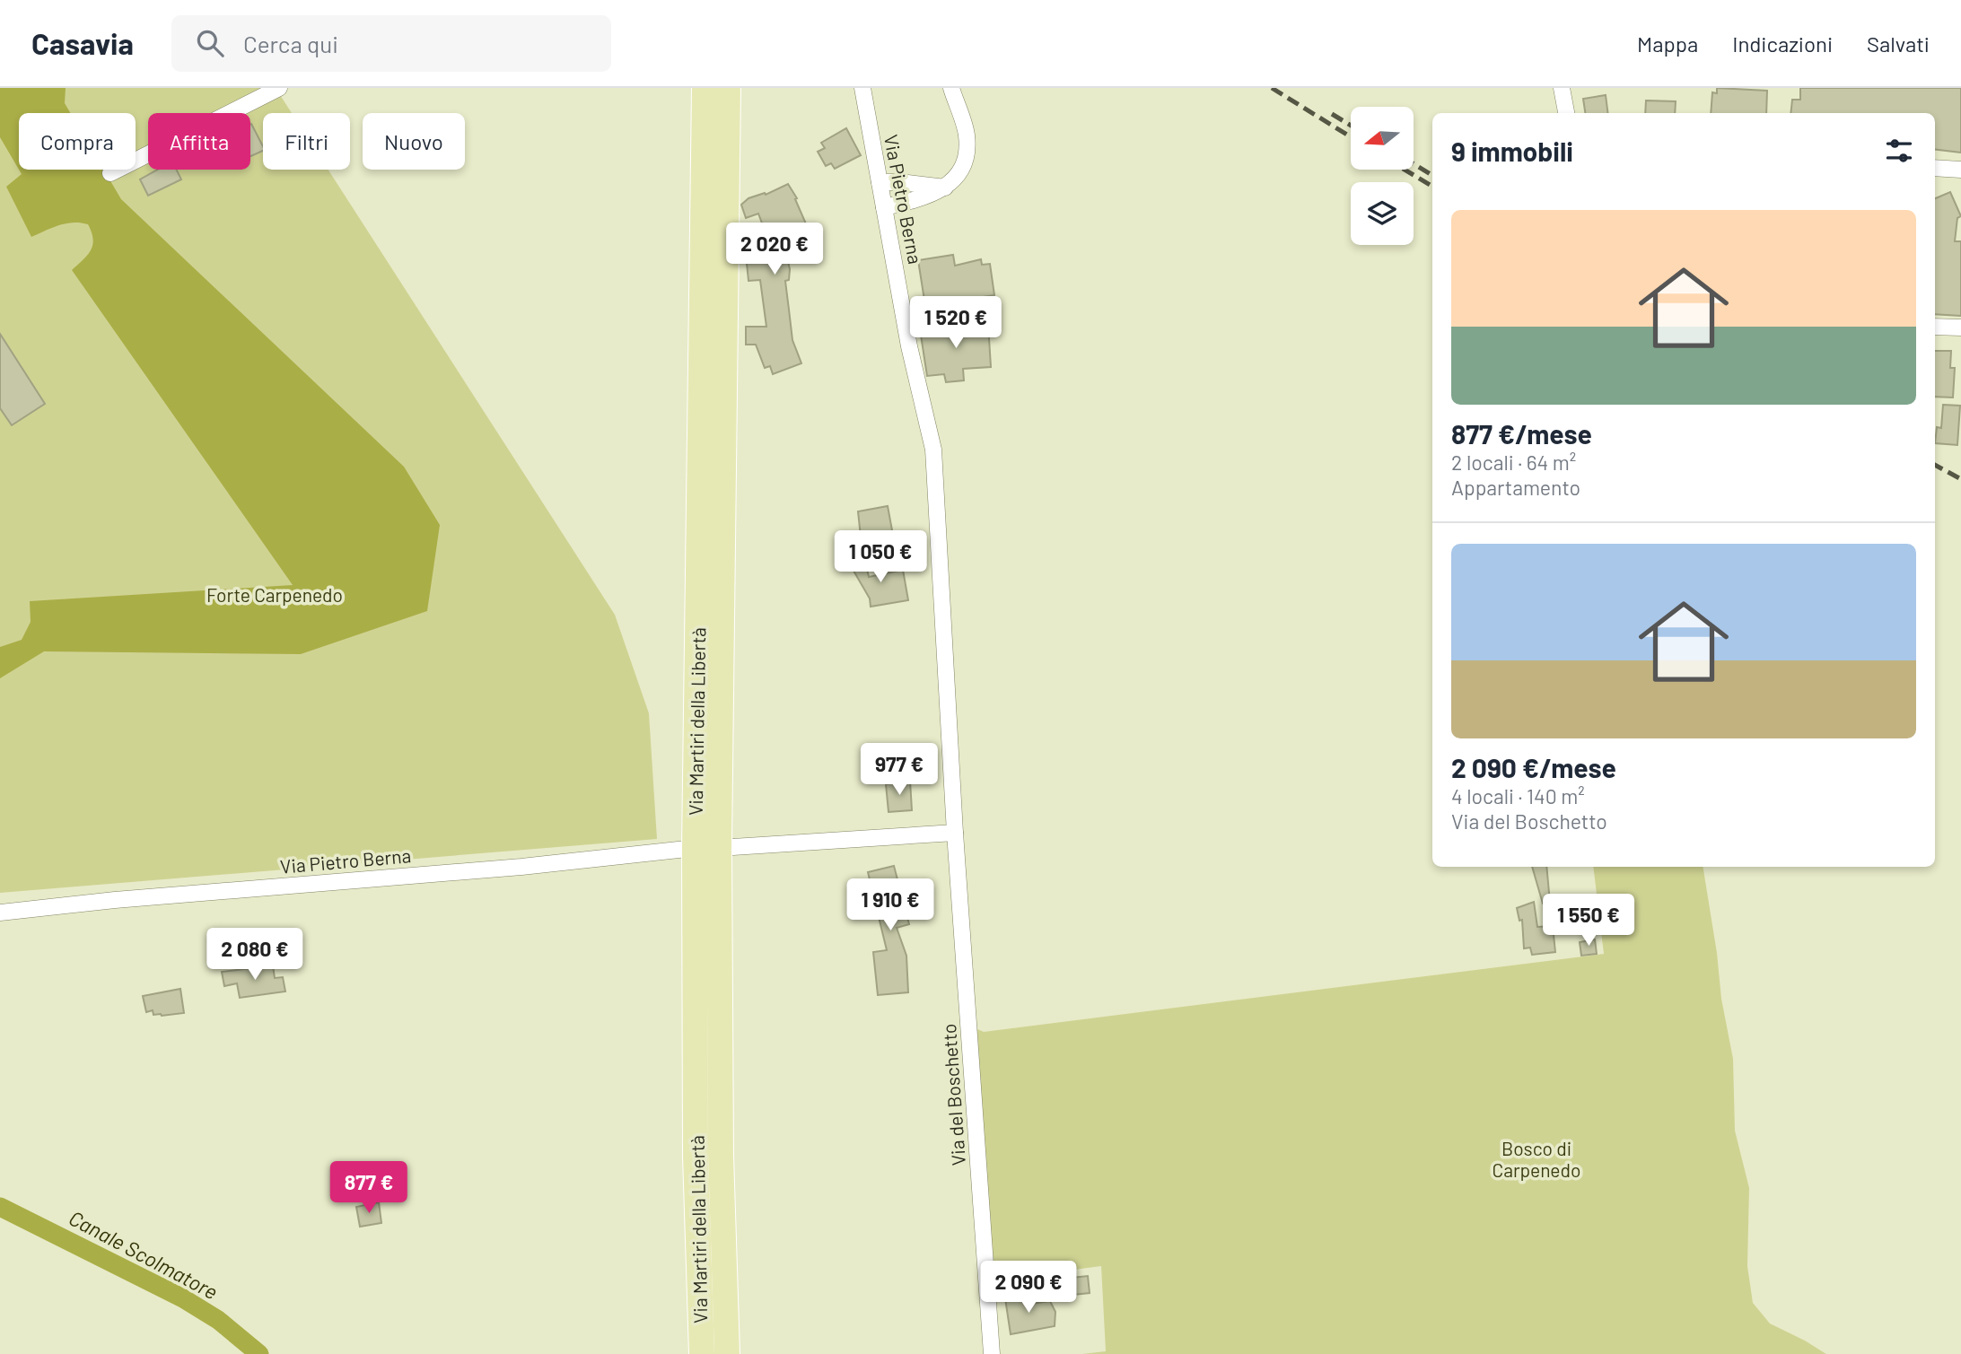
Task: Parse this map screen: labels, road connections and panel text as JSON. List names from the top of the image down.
{
  "streets": {
    "main road": ["Via Martiri della Libertà"],
    "street": ["Via Pietro Berna", "Via del Boschetto"]
  },
  "crossings": [
    ["Via Pietro Berna", "Via Martiri della Libertà"],
    ["Via Pietro Berna", "Via del Boschetto"]
  ],
  "water": ["Canale Scolmatore"],
  "parks": ["Forte Carpenedo", "Bosco di Carpenedo"],
  "north": "left",
  "page": {
    "header": "Casavia",
    "search": "Cerca qui",
    "nav": ["Mappa", "Indicazioni", "Salvati"],
    "chip": [
      "Compra",
      "Affitta",
      "Filtri",
      "Nuovo"
    ],
    "heading": "9 immobili",
    "list": [
      {
        "name": "877 €/mese",
        "note": "2 locali · 64 m² · Appartamento"
      },
      {
        "name": "2 090 €/mese",
        "note": "4 locali · 140 m² · Via del Boschetto"
      }
    ],
    "price": [
      "2 020 €",
      "1 520 €",
      "1 050 €",
      "977 €",
      "1 910 €",
      "1 550 €",
      "2 080 €",
      "877 €",
      "2 090 €"
    ]
  }
}
